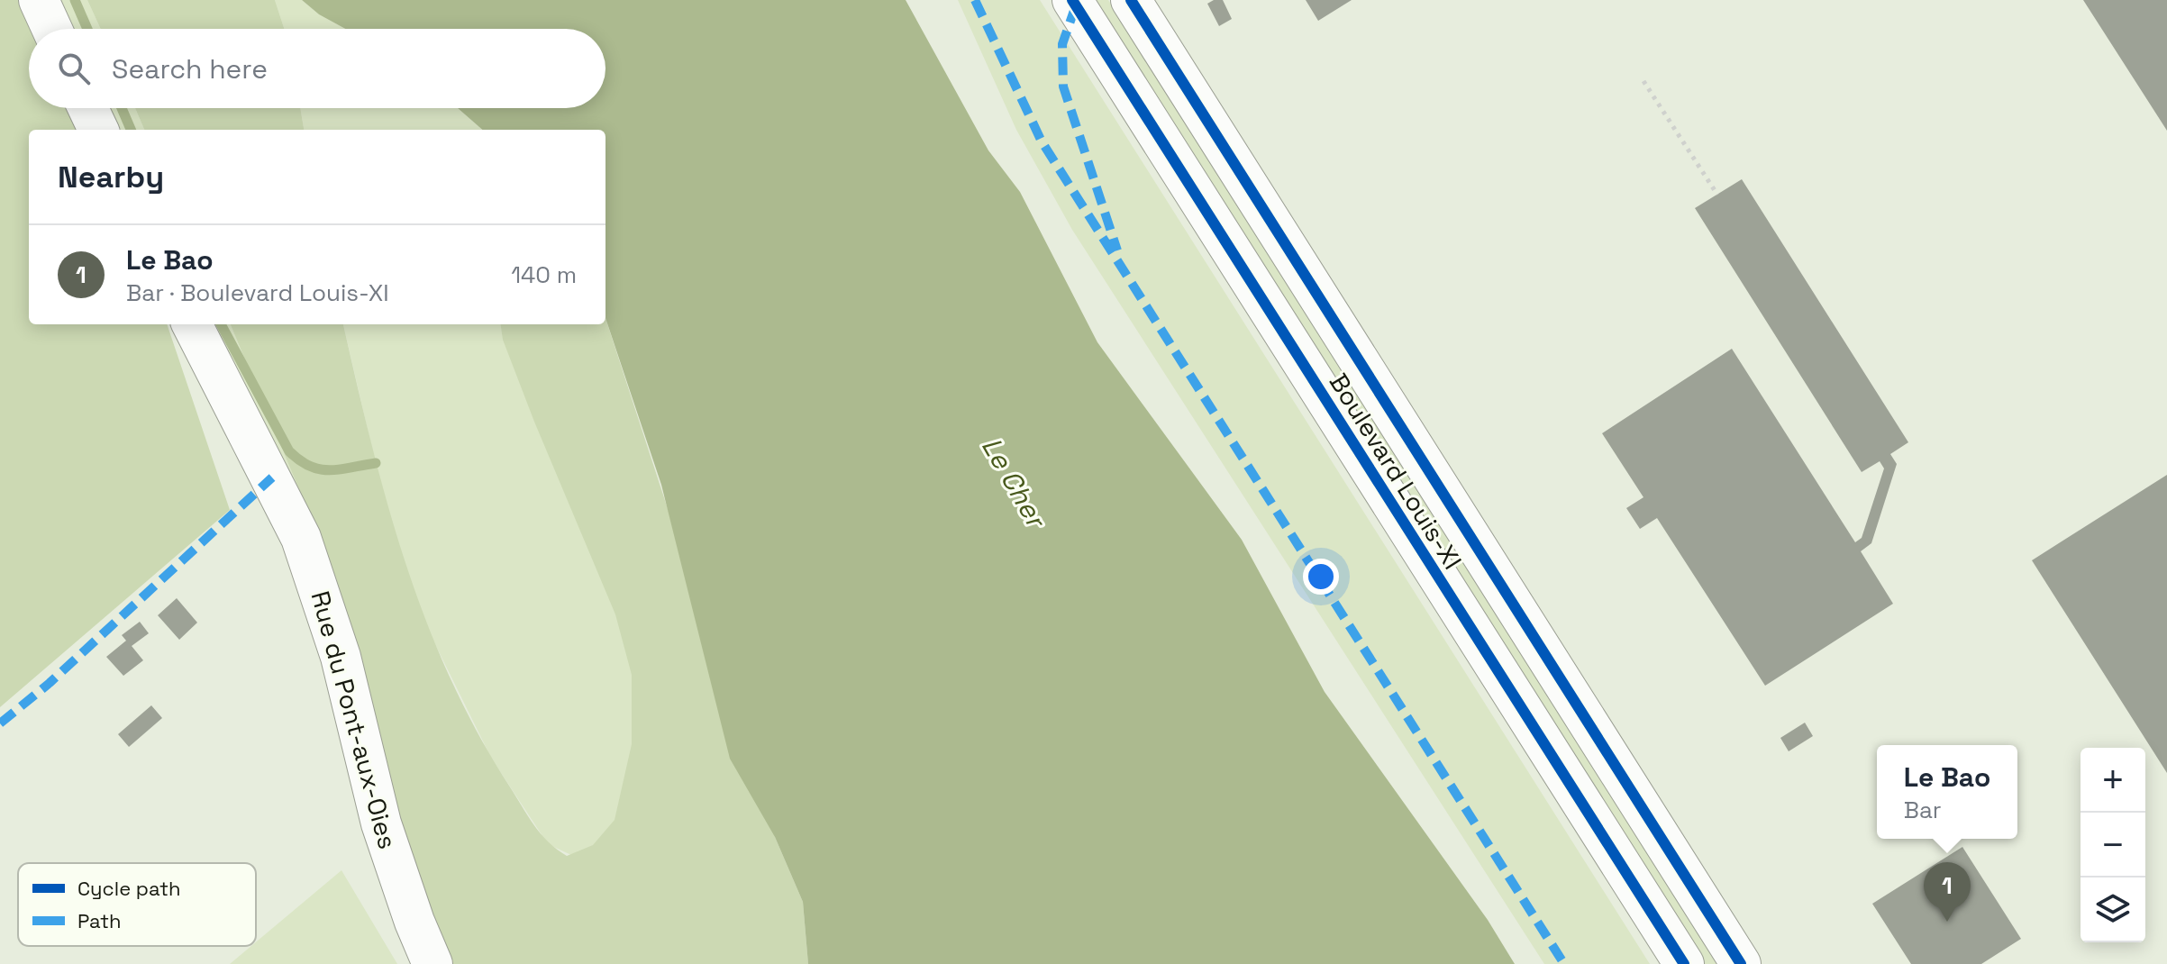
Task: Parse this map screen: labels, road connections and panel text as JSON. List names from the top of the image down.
{
  "streets": {
    "main road": ["Boulevard Louis-XI", "Rue du Pont-aux-Oies"]
  },
  "water": ["Le Cher"],
  "legend": ["Cycle path", "Path"],
  "page": {
    "search": "Search here",
    "heading": "Nearby",
    "list": [
      {
        "mark": "1",
        "name": "Le Bao",
        "note": "Bar · Boulevard Louis-XI",
        "value": "140 m"
      }
    ],
    "popup": ["Le Bao", "Bar"],
    "map_buttons": ["+", "−"],
    "pins": "1"
  }
}
